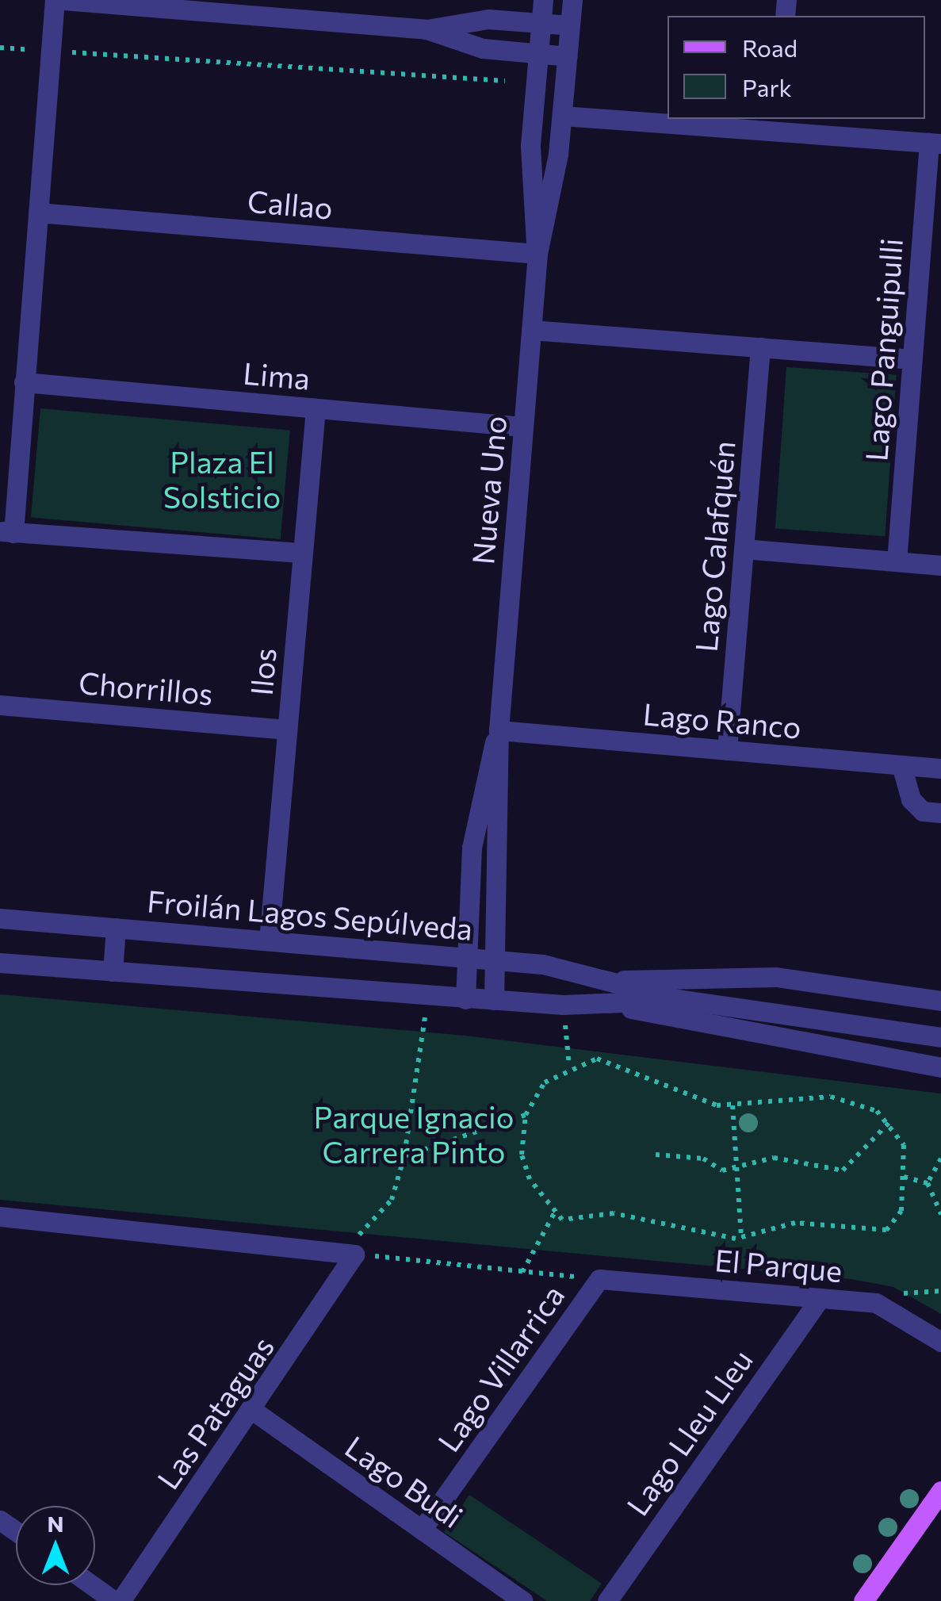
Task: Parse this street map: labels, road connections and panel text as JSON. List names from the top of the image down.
{
  "streets": {
    "street": [
      "Callao",
      "Lago Panguipulli",
      "Lima",
      "Nueva Uno",
      "Lago Calafquén",
      "Ilos",
      "Chorrillos",
      "Lago Ranco",
      "Froilán Lagos Sepúlveda",
      "El Parque",
      "Lago Villarrica",
      "Las Pataguas",
      "Lago Lleu Lleu",
      "Lago Budi"
    ]
  },
  "crossings": [
    ["Callao", "Nueva Uno"],
    ["Lima", "Nueva Uno"],
    ["Lima", "Ilos"],
    ["Nueva Uno", "Lago Ranco"],
    ["Nueva Uno", "Froilán Lagos Sepúlveda"],
    ["Lago Calafquén", "Lago Ranco"],
    ["Ilos", "Chorrillos"],
    ["Ilos", "Froilán Lagos Sepúlveda"],
    ["El Parque", "Lago Villarrica"],
    ["El Parque", "Lago Lleu Lleu"],
    ["Lago Villarrica", "Lago Budi"],
    ["Las Pataguas", "Lago Budi"]
  ],
  "parks": ["Plaza El Solsticio", "Parque Ignacio Carrera Pinto"],
  "legend": ["Road", "Park"],
  "north": "top"
}
